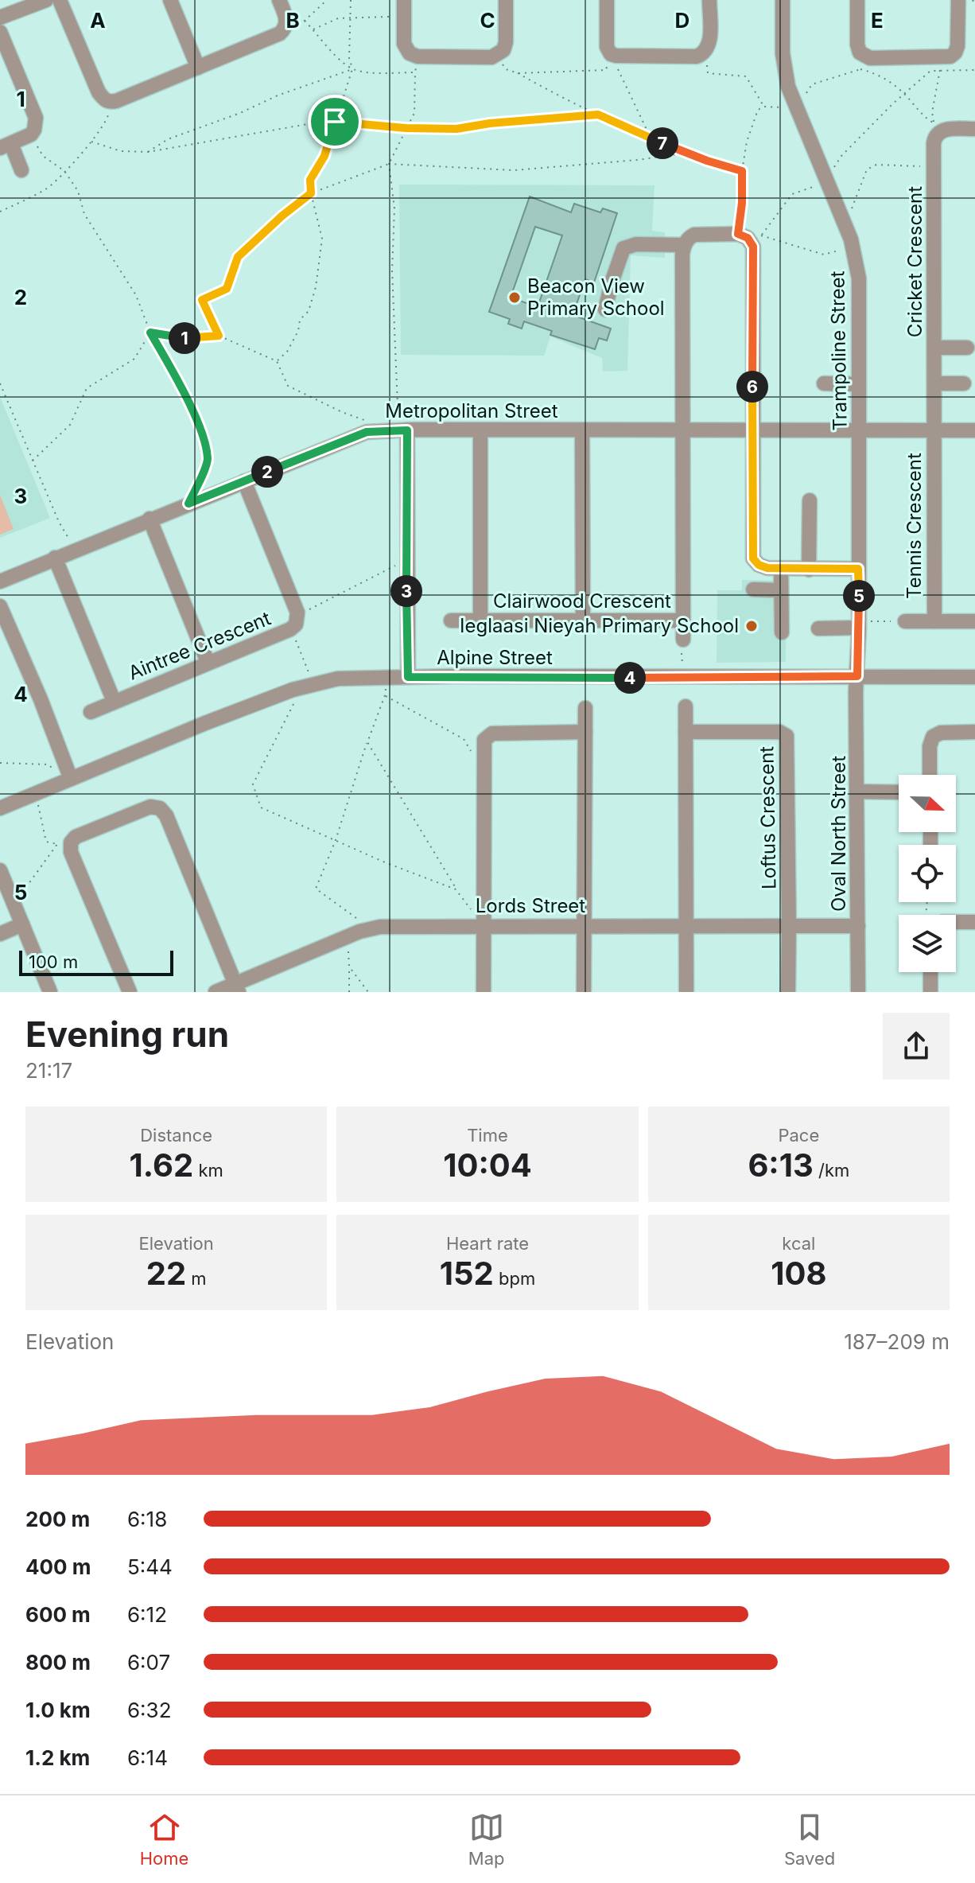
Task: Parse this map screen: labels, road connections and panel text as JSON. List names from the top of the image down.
{
  "streets": {
    "street": [
      "Cricket Crescent",
      "Trampoline Street",
      "Metropolitan Street",
      "Tennis Crescent",
      "Clairwood Crescent",
      "Aintree Crescent",
      "Alpine Street",
      "Loftus Crescent",
      "Oval North Street",
      "Lords Street"
    ]
  },
  "crossings": [
    ["Cricket Crescent", "Metropolitan Street"],
    ["Cricket Crescent", "Tennis Crescent"],
    ["Trampoline Street", "Metropolitan Street"],
    ["Trampoline Street", "Alpine Street"],
    ["Trampoline Street", "Oval North Street"],
    ["Metropolitan Street", "Tennis Crescent"],
    ["Metropolitan Street", "Clairwood Crescent"],
    ["Metropolitan Street", "Aintree Crescent"],
    ["Alpine Street", "Oval North Street"],
    ["Loftus Crescent", "Lords Street"],
    ["Oval North Street", "Lords Street"]
  ],
  "places": ["Beacon View Primary School", "Ieglaasi Nieyah Primary School"],
  "scale_bar": "100 m",
  "north": "right",
  "page": {
    "pins": [
      "7",
      "1",
      "6",
      "2",
      "3",
      "5",
      "4"
    ],
    "scale": "100 m",
    "heading": ["Evening run", "21:17"],
    "stats": [
      ["Distance", "1.62 km"],
      ["Time", "10:04"],
      ["Pace", "6:13 /km"],
      ["Elevation", "22 m"],
      ["Heart rate", "152 bpm"],
      ["kcal", "108"]
    ],
    "chart": ["Elevation", "187–209 m"],
    "list": [
      {
        "name": "200 m",
        "note": "6:18"
      },
      {
        "name": "400 m",
        "note": "5:44"
      },
      {
        "name": "600 m",
        "note": "6:12"
      },
      {
        "name": "800 m",
        "note": "6:07"
      },
      {
        "name": "1.0 km",
        "note": "6:32"
      },
      {
        "name": "1.2 km",
        "note": "6:14"
      }
    ],
    "tabs": ["Home", "Map", "Saved"]
  },
  "grid": {
    "columns": [
      "A",
      "B",
      "C",
      "D",
      "E"
    ],
    "rows": [
      "1",
      "2",
      "3",
      "4",
      "5"
    ]
  }
}
